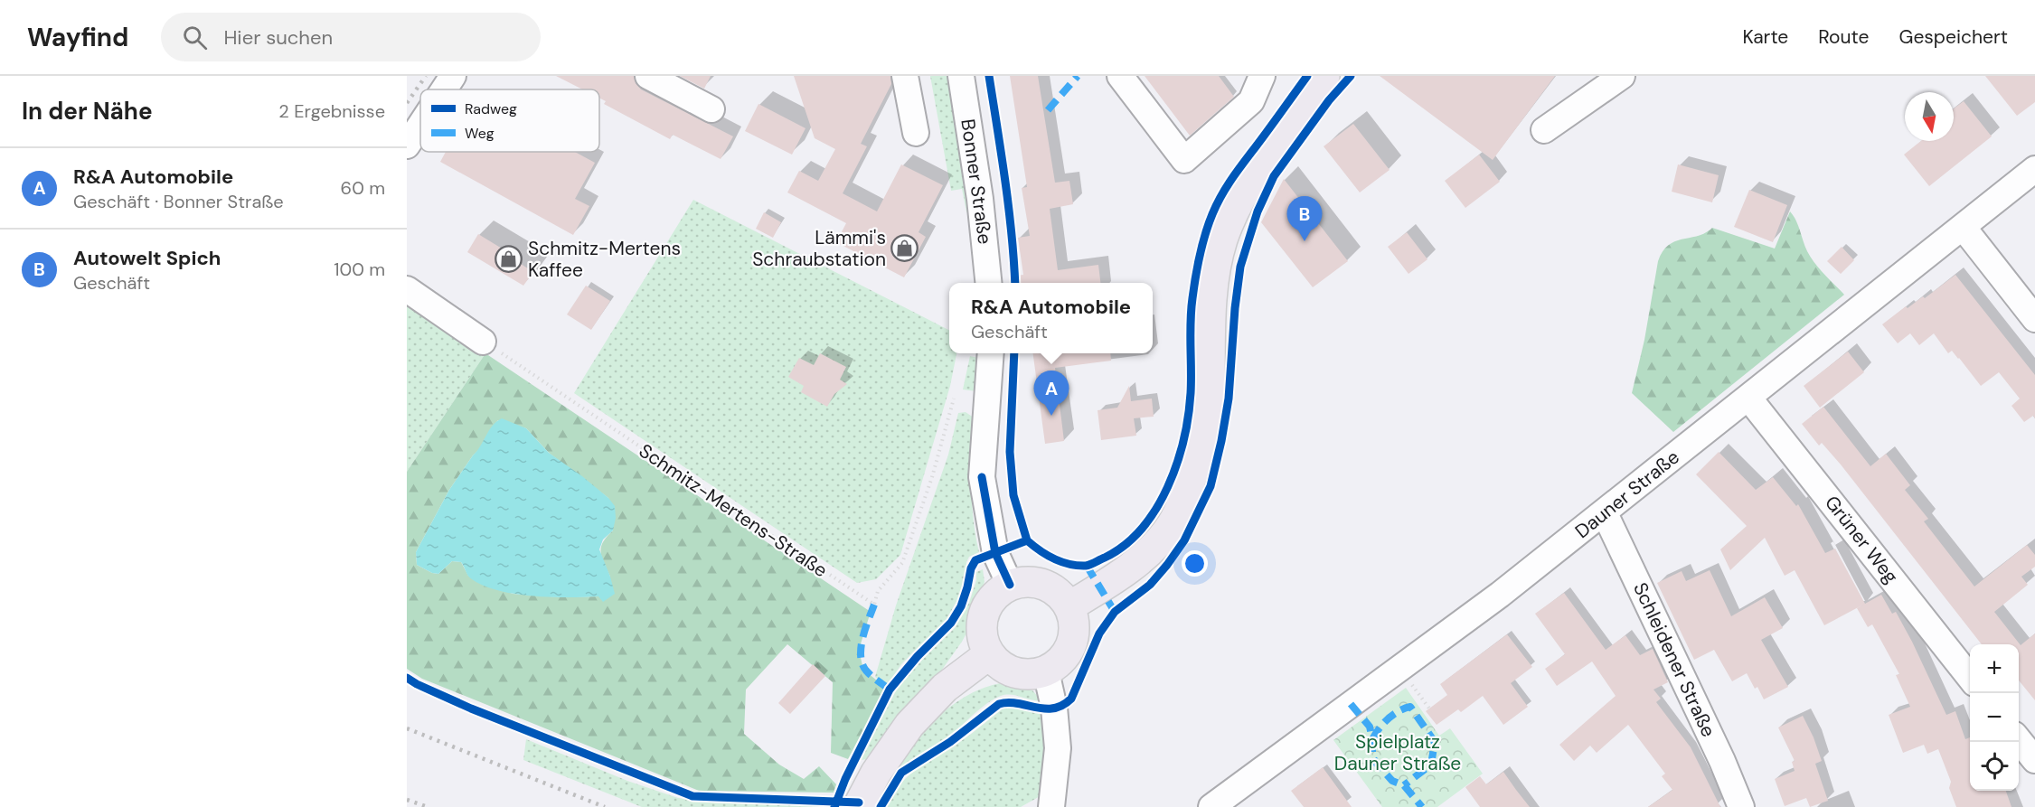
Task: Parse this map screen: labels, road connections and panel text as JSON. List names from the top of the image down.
{
  "streets": {
    "street": [
      "Bonner Straße",
      "Dauner Straße",
      "Grüner Weg",
      "Schleidener Straße"
    ],
    "path": ["Schmitz-Mertens-Straße"]
  },
  "crossings": [
    ["Dauner Straße", "Grüner Weg"],
    ["Dauner Straße", "Schleidener Straße"]
  ],
  "parks": ["Spielplatz Dauner Straße"],
  "places": {
    "shop": ["Lämmi's Schraubstation", "Schmitz-Mertens Kaffee"]
  },
  "legend": ["Radweg", "Weg"],
  "north": "bottom",
  "page": {
    "header": "Wayfind",
    "search": "Hier suchen",
    "nav": ["Karte", "Route", "Gespeichert"],
    "heading": ["In der Nähe", "2 Ergebnisse"],
    "list": [
      {
        "mark": "A",
        "name": "R&A Automobile",
        "note": "Geschäft · Bonner Straße",
        "value": "60 m"
      },
      {
        "mark": "B",
        "name": "Autowelt Spich",
        "note": "Geschäft",
        "value": "100 m"
      }
    ],
    "pins": ["B", "A"],
    "popup": ["R&A Automobile", "Geschäft"],
    "map_buttons": ["+", "−"]
  }
}
